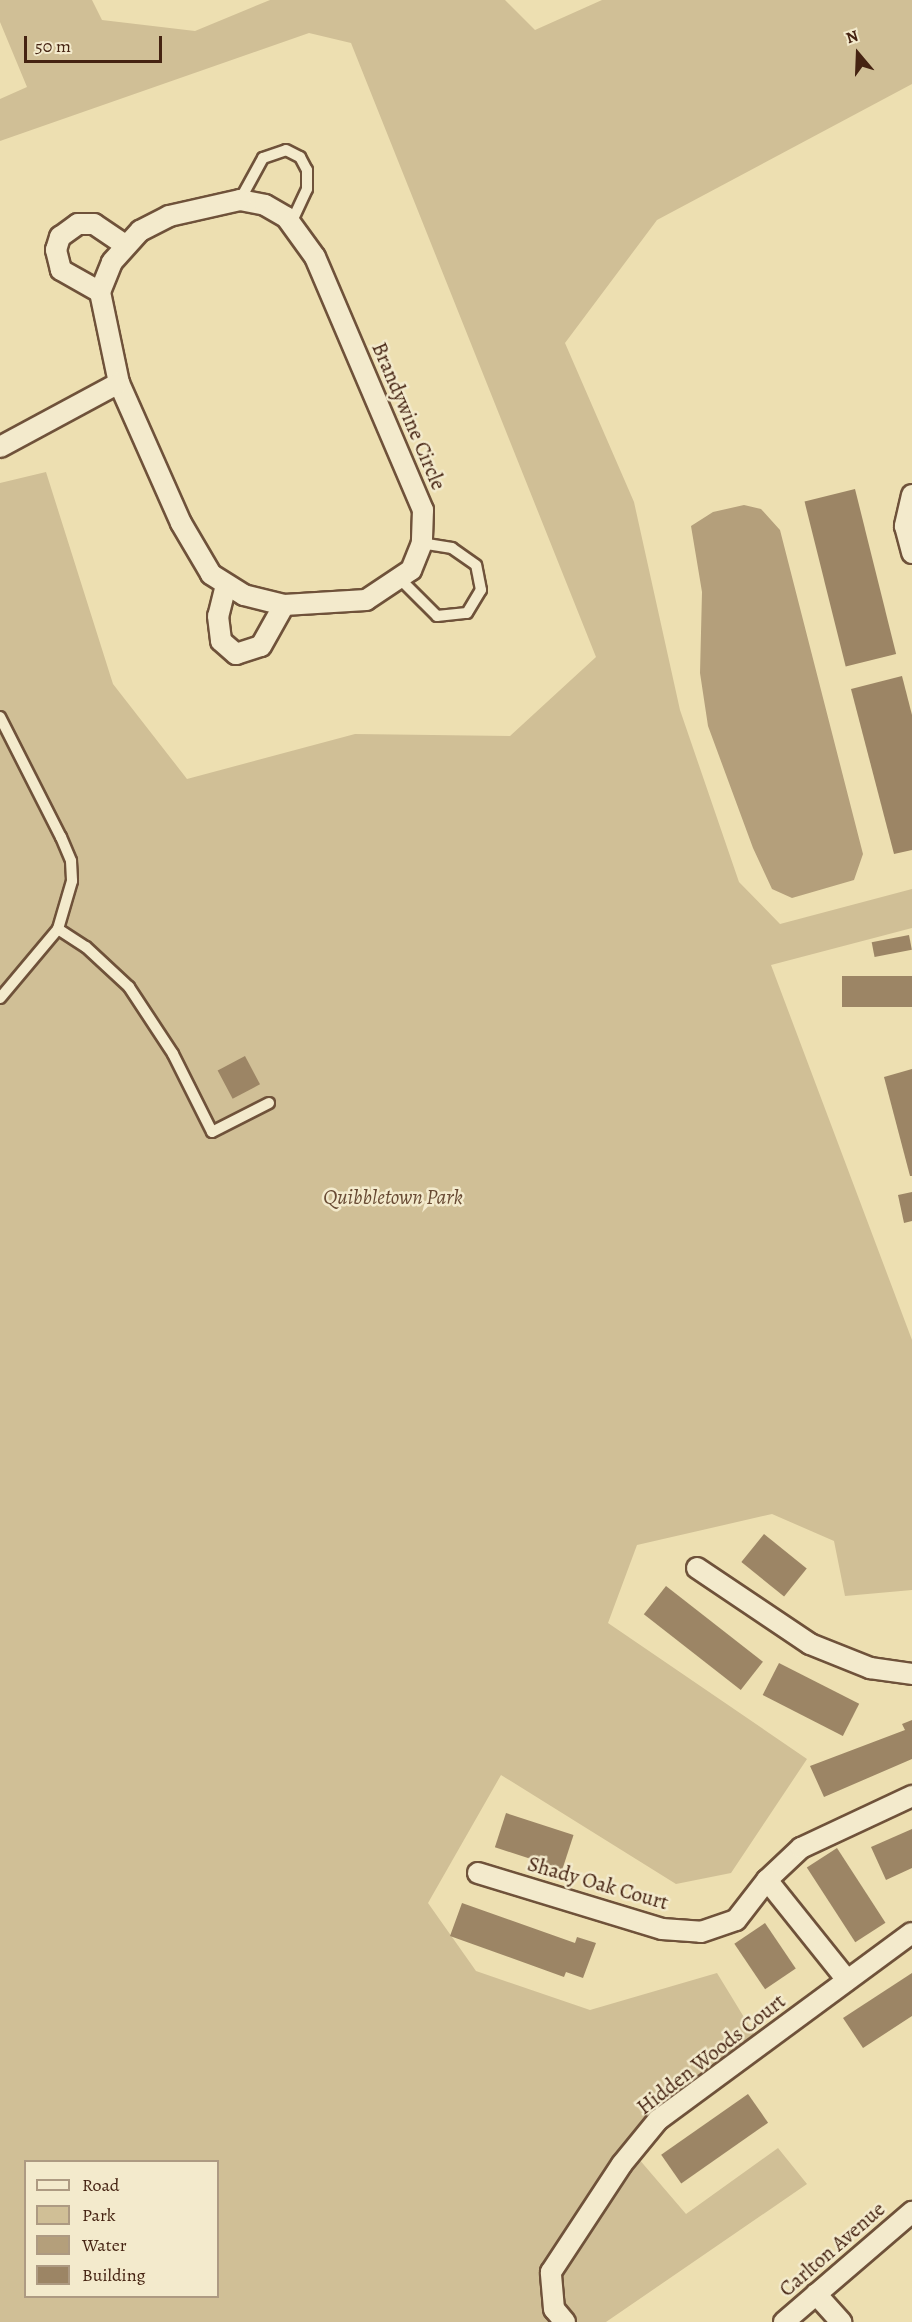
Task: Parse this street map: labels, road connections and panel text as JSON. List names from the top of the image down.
{
  "streets": {
    "street": [
      "Brandywine Circle",
      "Shady Oak Court",
      "Hidden Woods Court",
      "Carlton Avenue"
    ]
  },
  "parks": ["Quibbletown Park"],
  "legend": [
    "Road",
    "Park",
    "Water",
    "Building"
  ],
  "scale_bar": "50 m",
  "north": "top"
}
